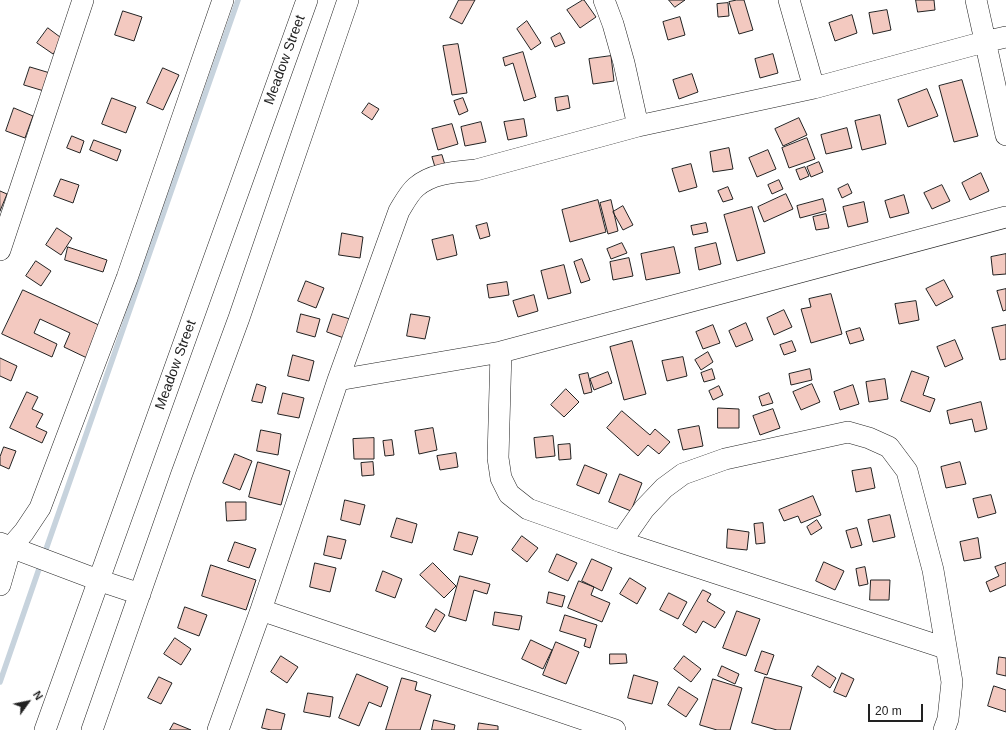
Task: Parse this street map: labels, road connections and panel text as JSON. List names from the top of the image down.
{
  "streets": {
    "street": ["Meadow Street"]
  },
  "scale_bar": "20 m",
  "north": "top right"
}
